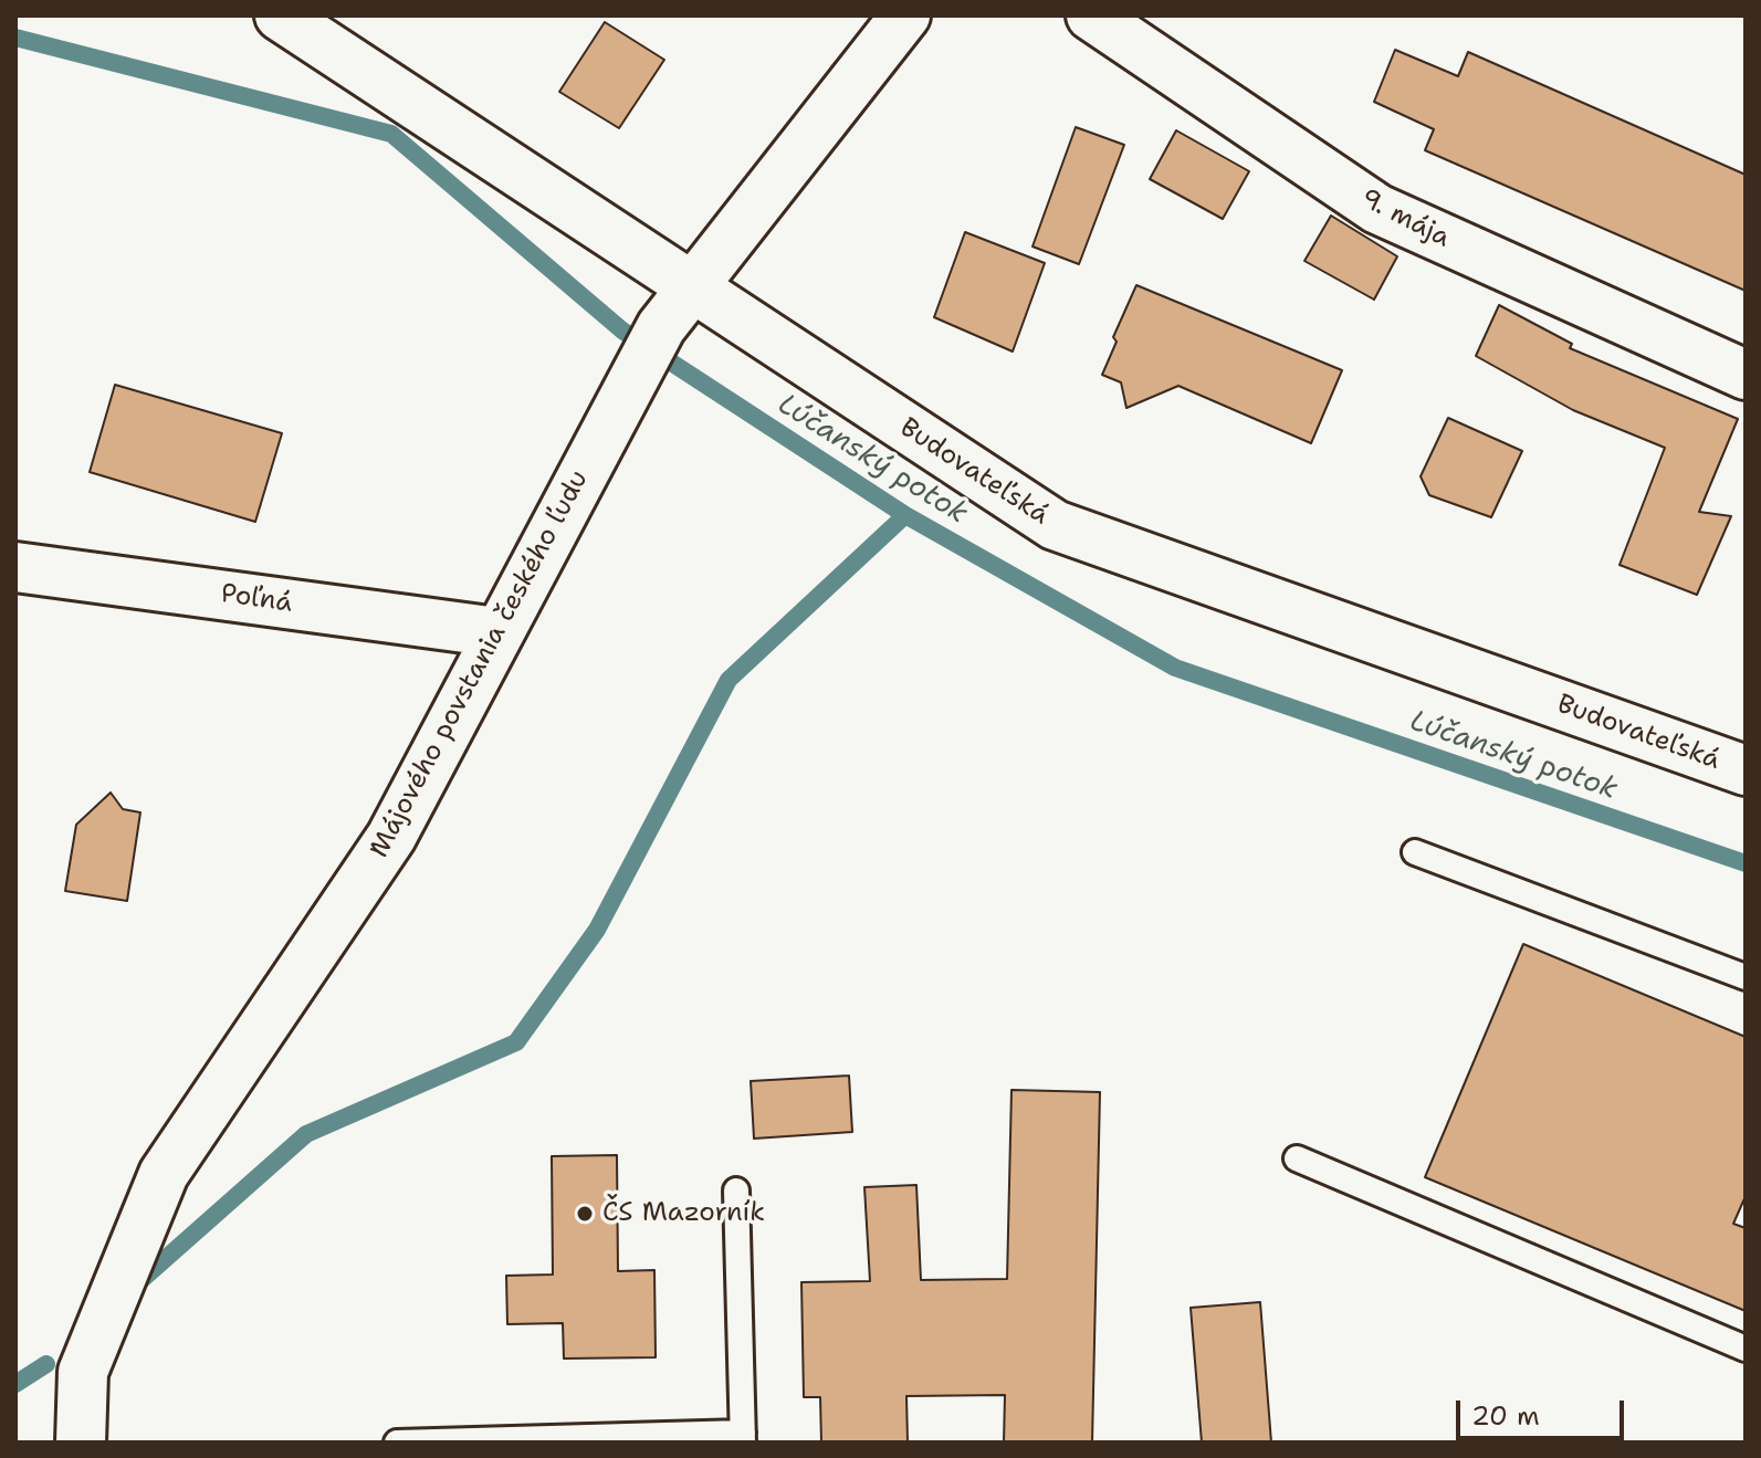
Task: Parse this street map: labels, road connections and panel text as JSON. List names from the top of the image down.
{
  "streets": {
    "street": [
      "9. mája",
      "Budovateľská",
      "Poľná",
      "Májového povstania českého ľudu"
    ]
  },
  "crossings": [
    ["Budovateľská", "Májového povstania českého ľudu"],
    ["Poľná", "Májového povstania českého ľudu"]
  ],
  "water": ["Lúčanský potok"],
  "places": ["ČS Mazorník"],
  "scale_bar": "20 m"
}
